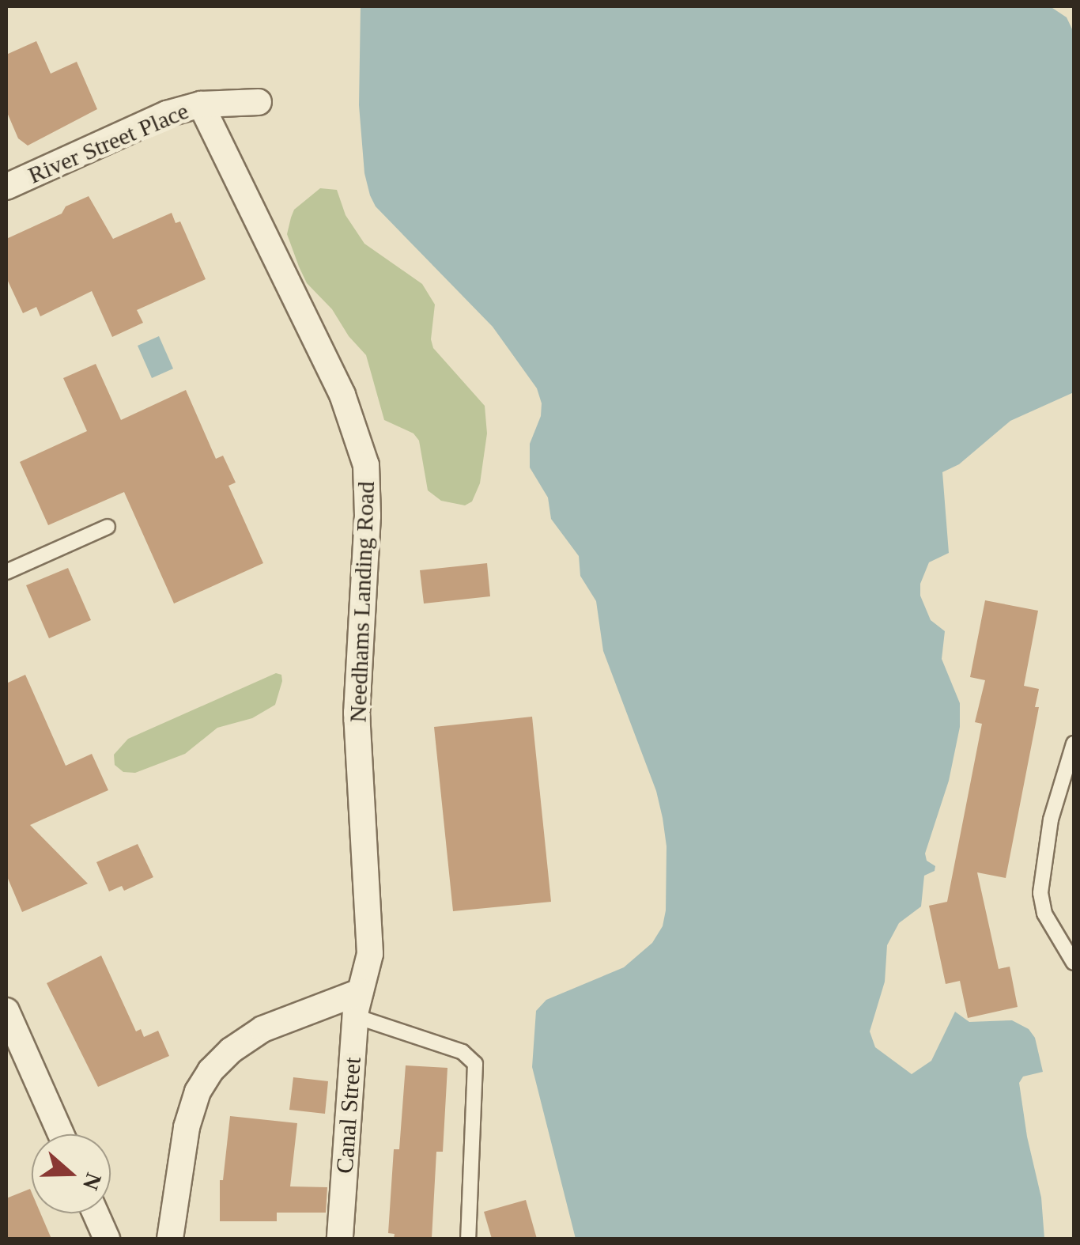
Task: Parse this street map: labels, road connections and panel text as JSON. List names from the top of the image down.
{
  "streets": {
    "street": ["River Street Place", "Needhams Landing Road", "Canal Street"]
  },
  "crossings": [
    ["River Street Place", "Needhams Landing Road"],
    ["Needhams Landing Road", "Canal Street"]
  ],
  "north": "right"
}
